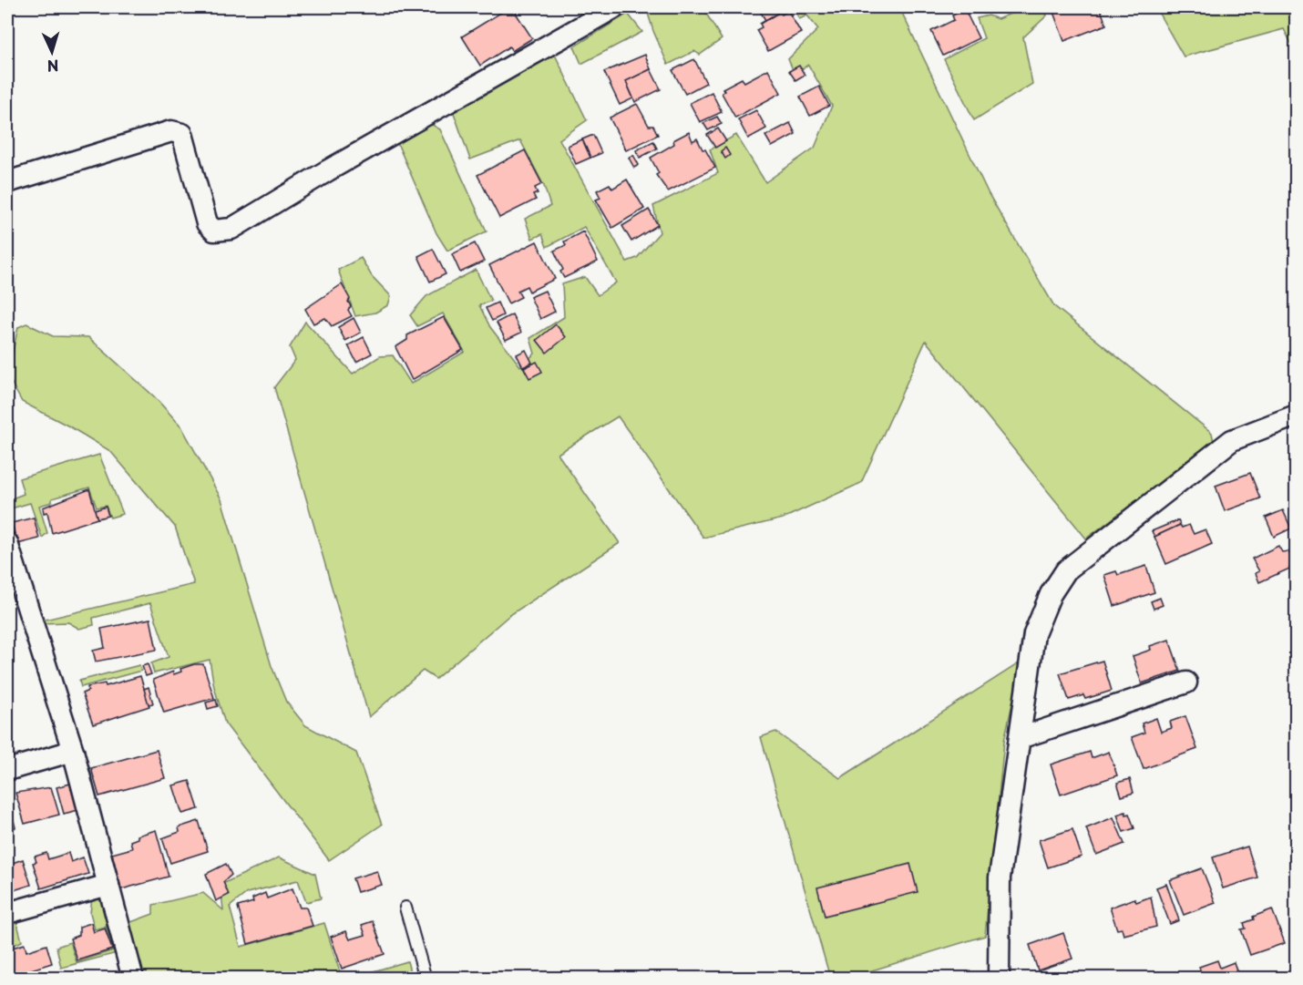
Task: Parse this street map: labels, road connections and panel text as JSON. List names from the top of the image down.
{
  "north": "bottom"
}
